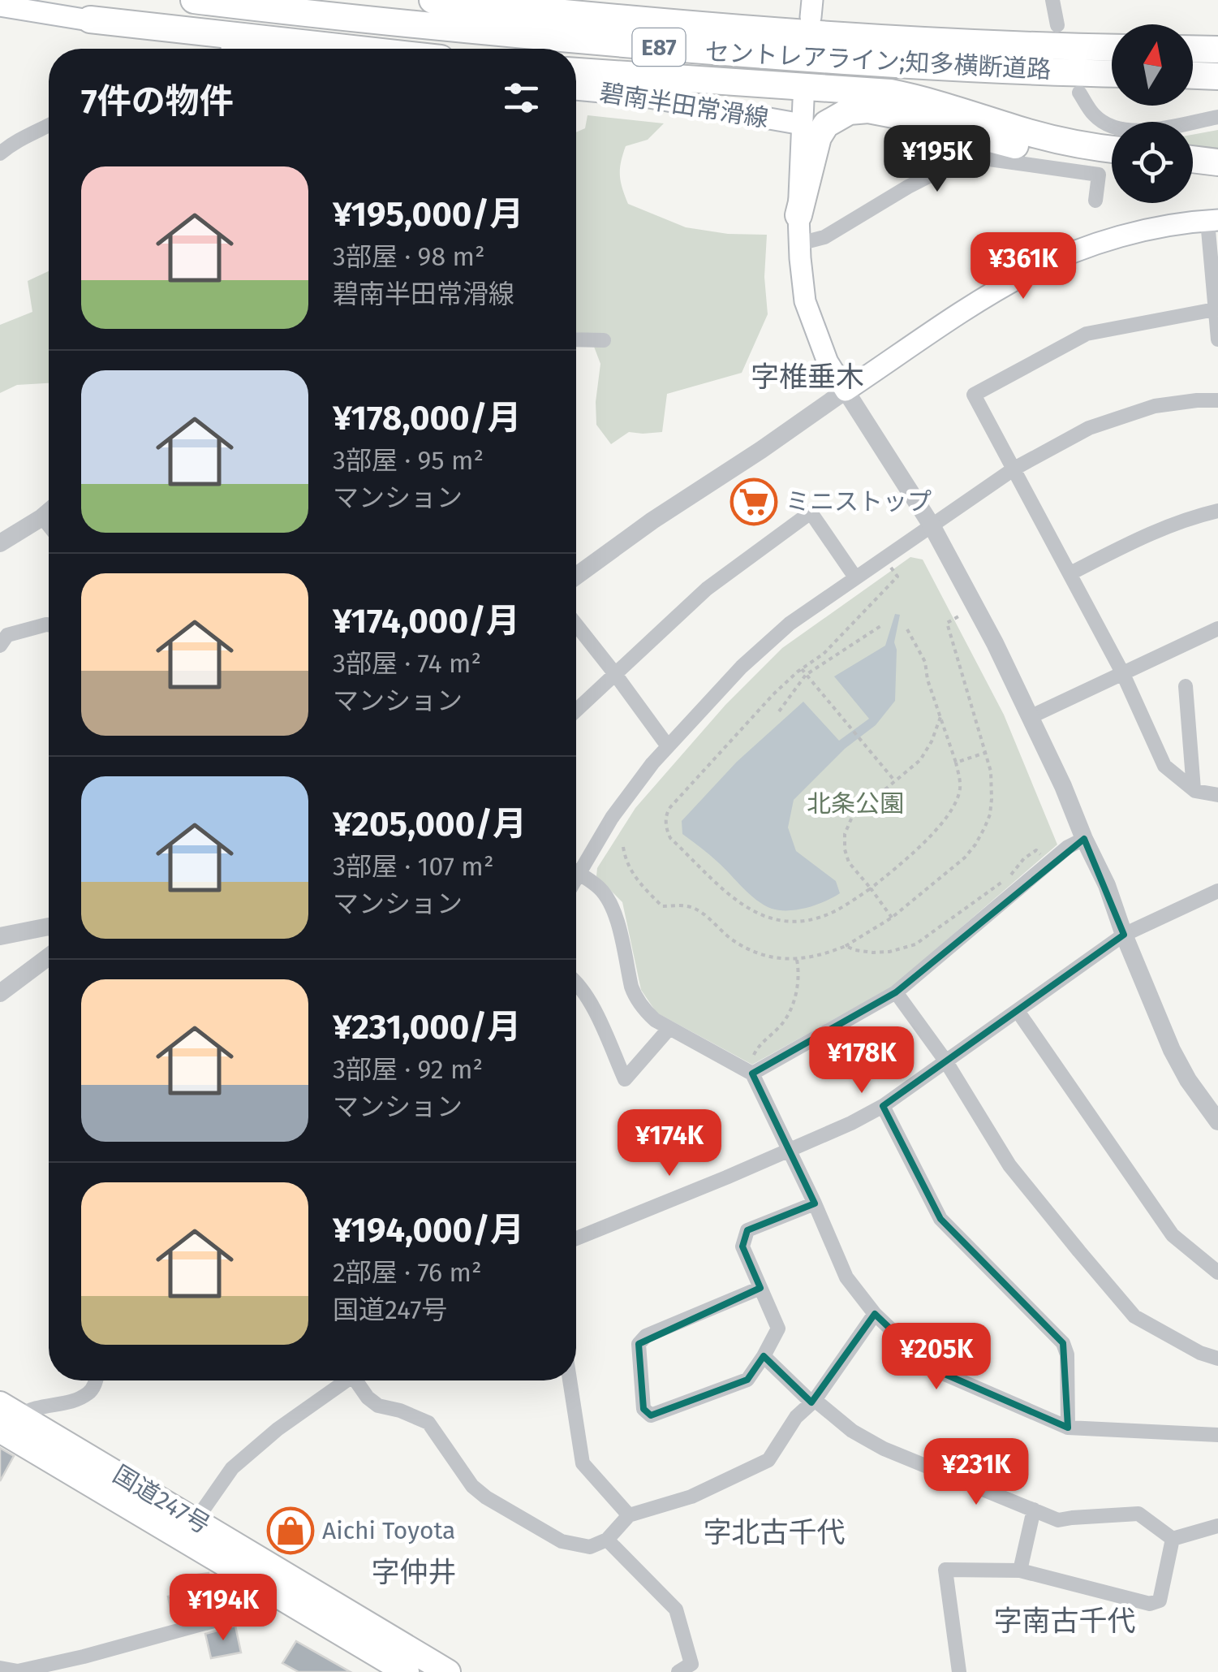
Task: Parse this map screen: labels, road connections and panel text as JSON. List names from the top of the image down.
{
  "streets": {
    "highway": ["E87", "セントレアライン;知多横断道路", "国道247号"],
    "main road": ["碧南半田常滑線"]
  },
  "districts": [
    "字椎垂木",
    "字北古千代",
    "字仲井",
    "字南古千代"
  ],
  "parks": ["北条公園"],
  "places": {
    "supermarket": ["ミニストップ"],
    "shop": ["Aichi Toyota"]
  },
  "north": "top",
  "page": {
    "heading": "7件の物件",
    "price": [
      "¥195K",
      "¥361K",
      "¥178K",
      "¥174K",
      "¥205K",
      "¥231K",
      "¥194K"
    ],
    "list": [
      {
        "name": "¥195,000/月",
        "note": "3部屋 · 98 m² · 碧南半田常滑線"
      },
      {
        "name": "¥178,000/月",
        "note": "3部屋 · 95 m² · マンション"
      },
      {
        "name": "¥174,000/月",
        "note": "3部屋 · 74 m² · マンション"
      },
      {
        "name": "¥205,000/月",
        "note": "3部屋 · 107 m² · マンション"
      },
      {
        "name": "¥231,000/月",
        "note": "3部屋 · 92 m² · マンション"
      },
      {
        "name": "¥194,000/月",
        "note": "2部屋 · 76 m² · 国道247号"
      }
    ]
  }
}
